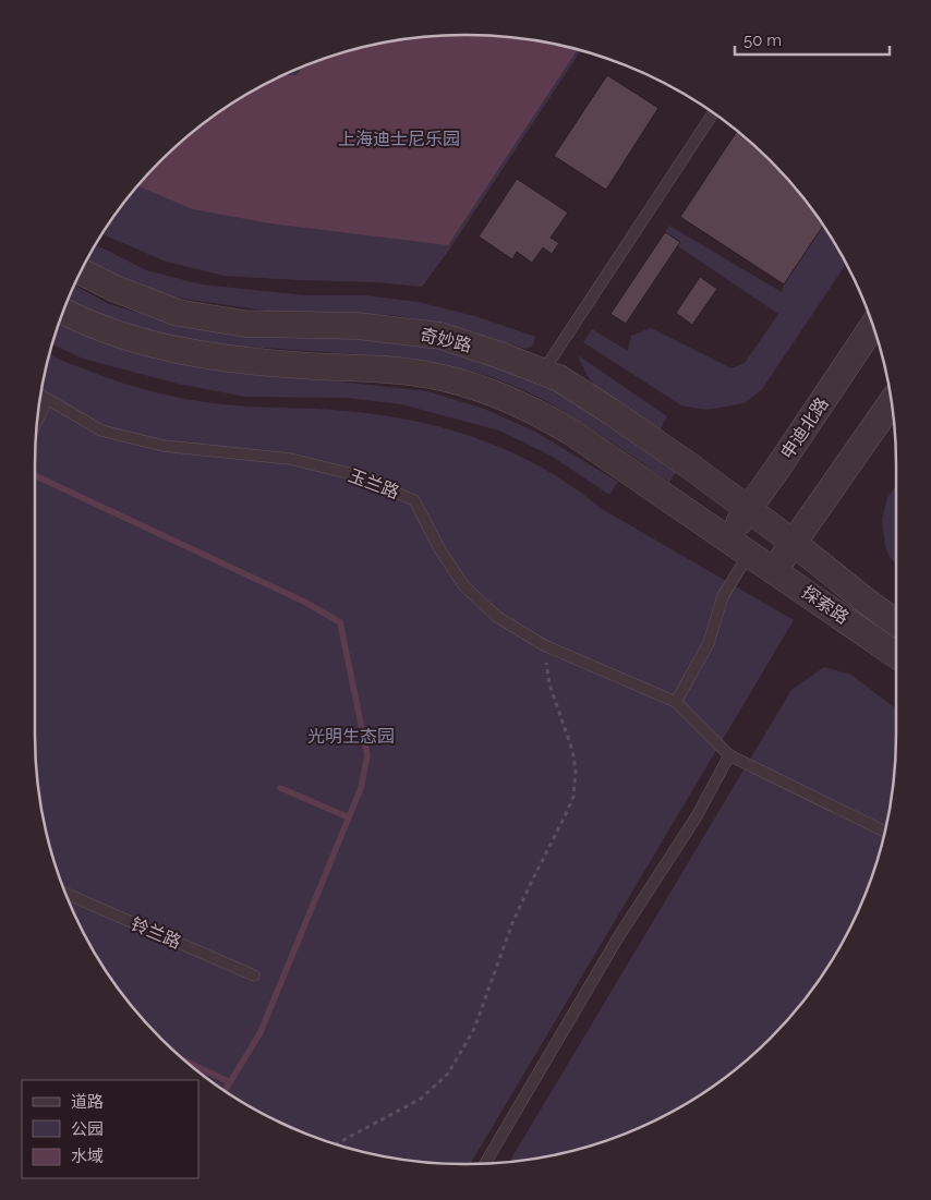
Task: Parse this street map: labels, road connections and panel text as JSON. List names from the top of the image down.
{
  "streets": {
    "street": ["奇妙路", "申迪北路", "探索路"],
    "lane": ["玉兰路", "铃兰路"]
  },
  "crossings": [
    ["奇妙路", "申迪北路"],
    ["奇妙路", "探索路"]
  ],
  "parks": ["上海迪士尼乐园", "光明生态园"],
  "legend": ["道路", "公园", "水域"],
  "scale_bar": "50 m"
}
